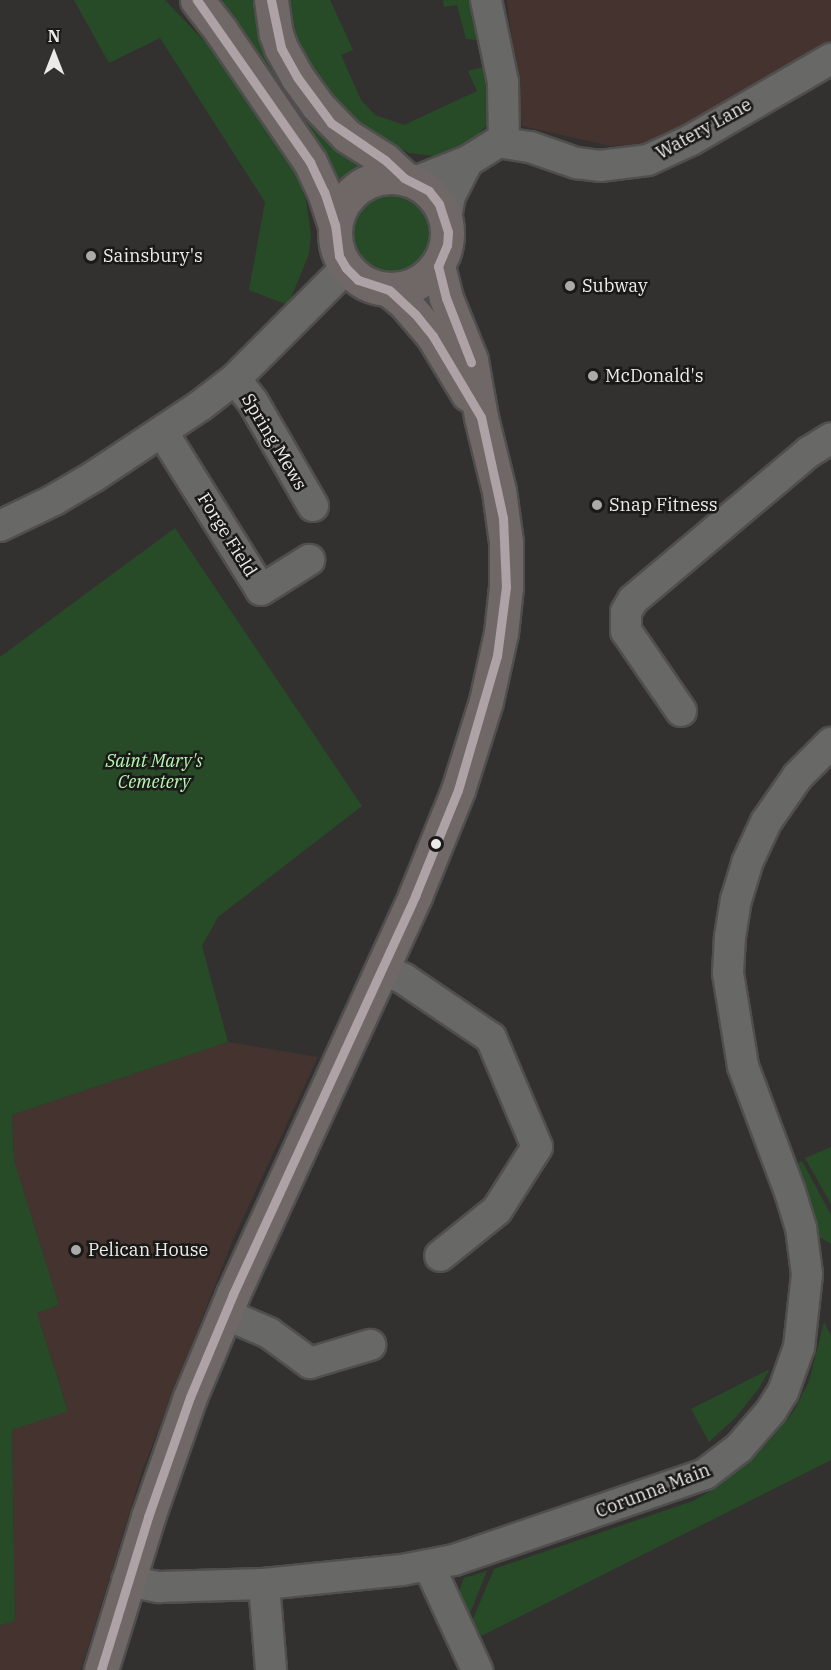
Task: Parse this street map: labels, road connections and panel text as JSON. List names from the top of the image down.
{
  "streets": {
    "street": [
      "Watery Lane",
      "Spring Mews",
      "Forge Field",
      "Corunna Main"
    ]
  },
  "parks": ["Saint Mary's Cemetery"],
  "places": [
    "Sainsbury's",
    "Subway",
    "McDonald's",
    "Snap Fitness",
    "Pelican House"
  ],
  "north": "top"
}
